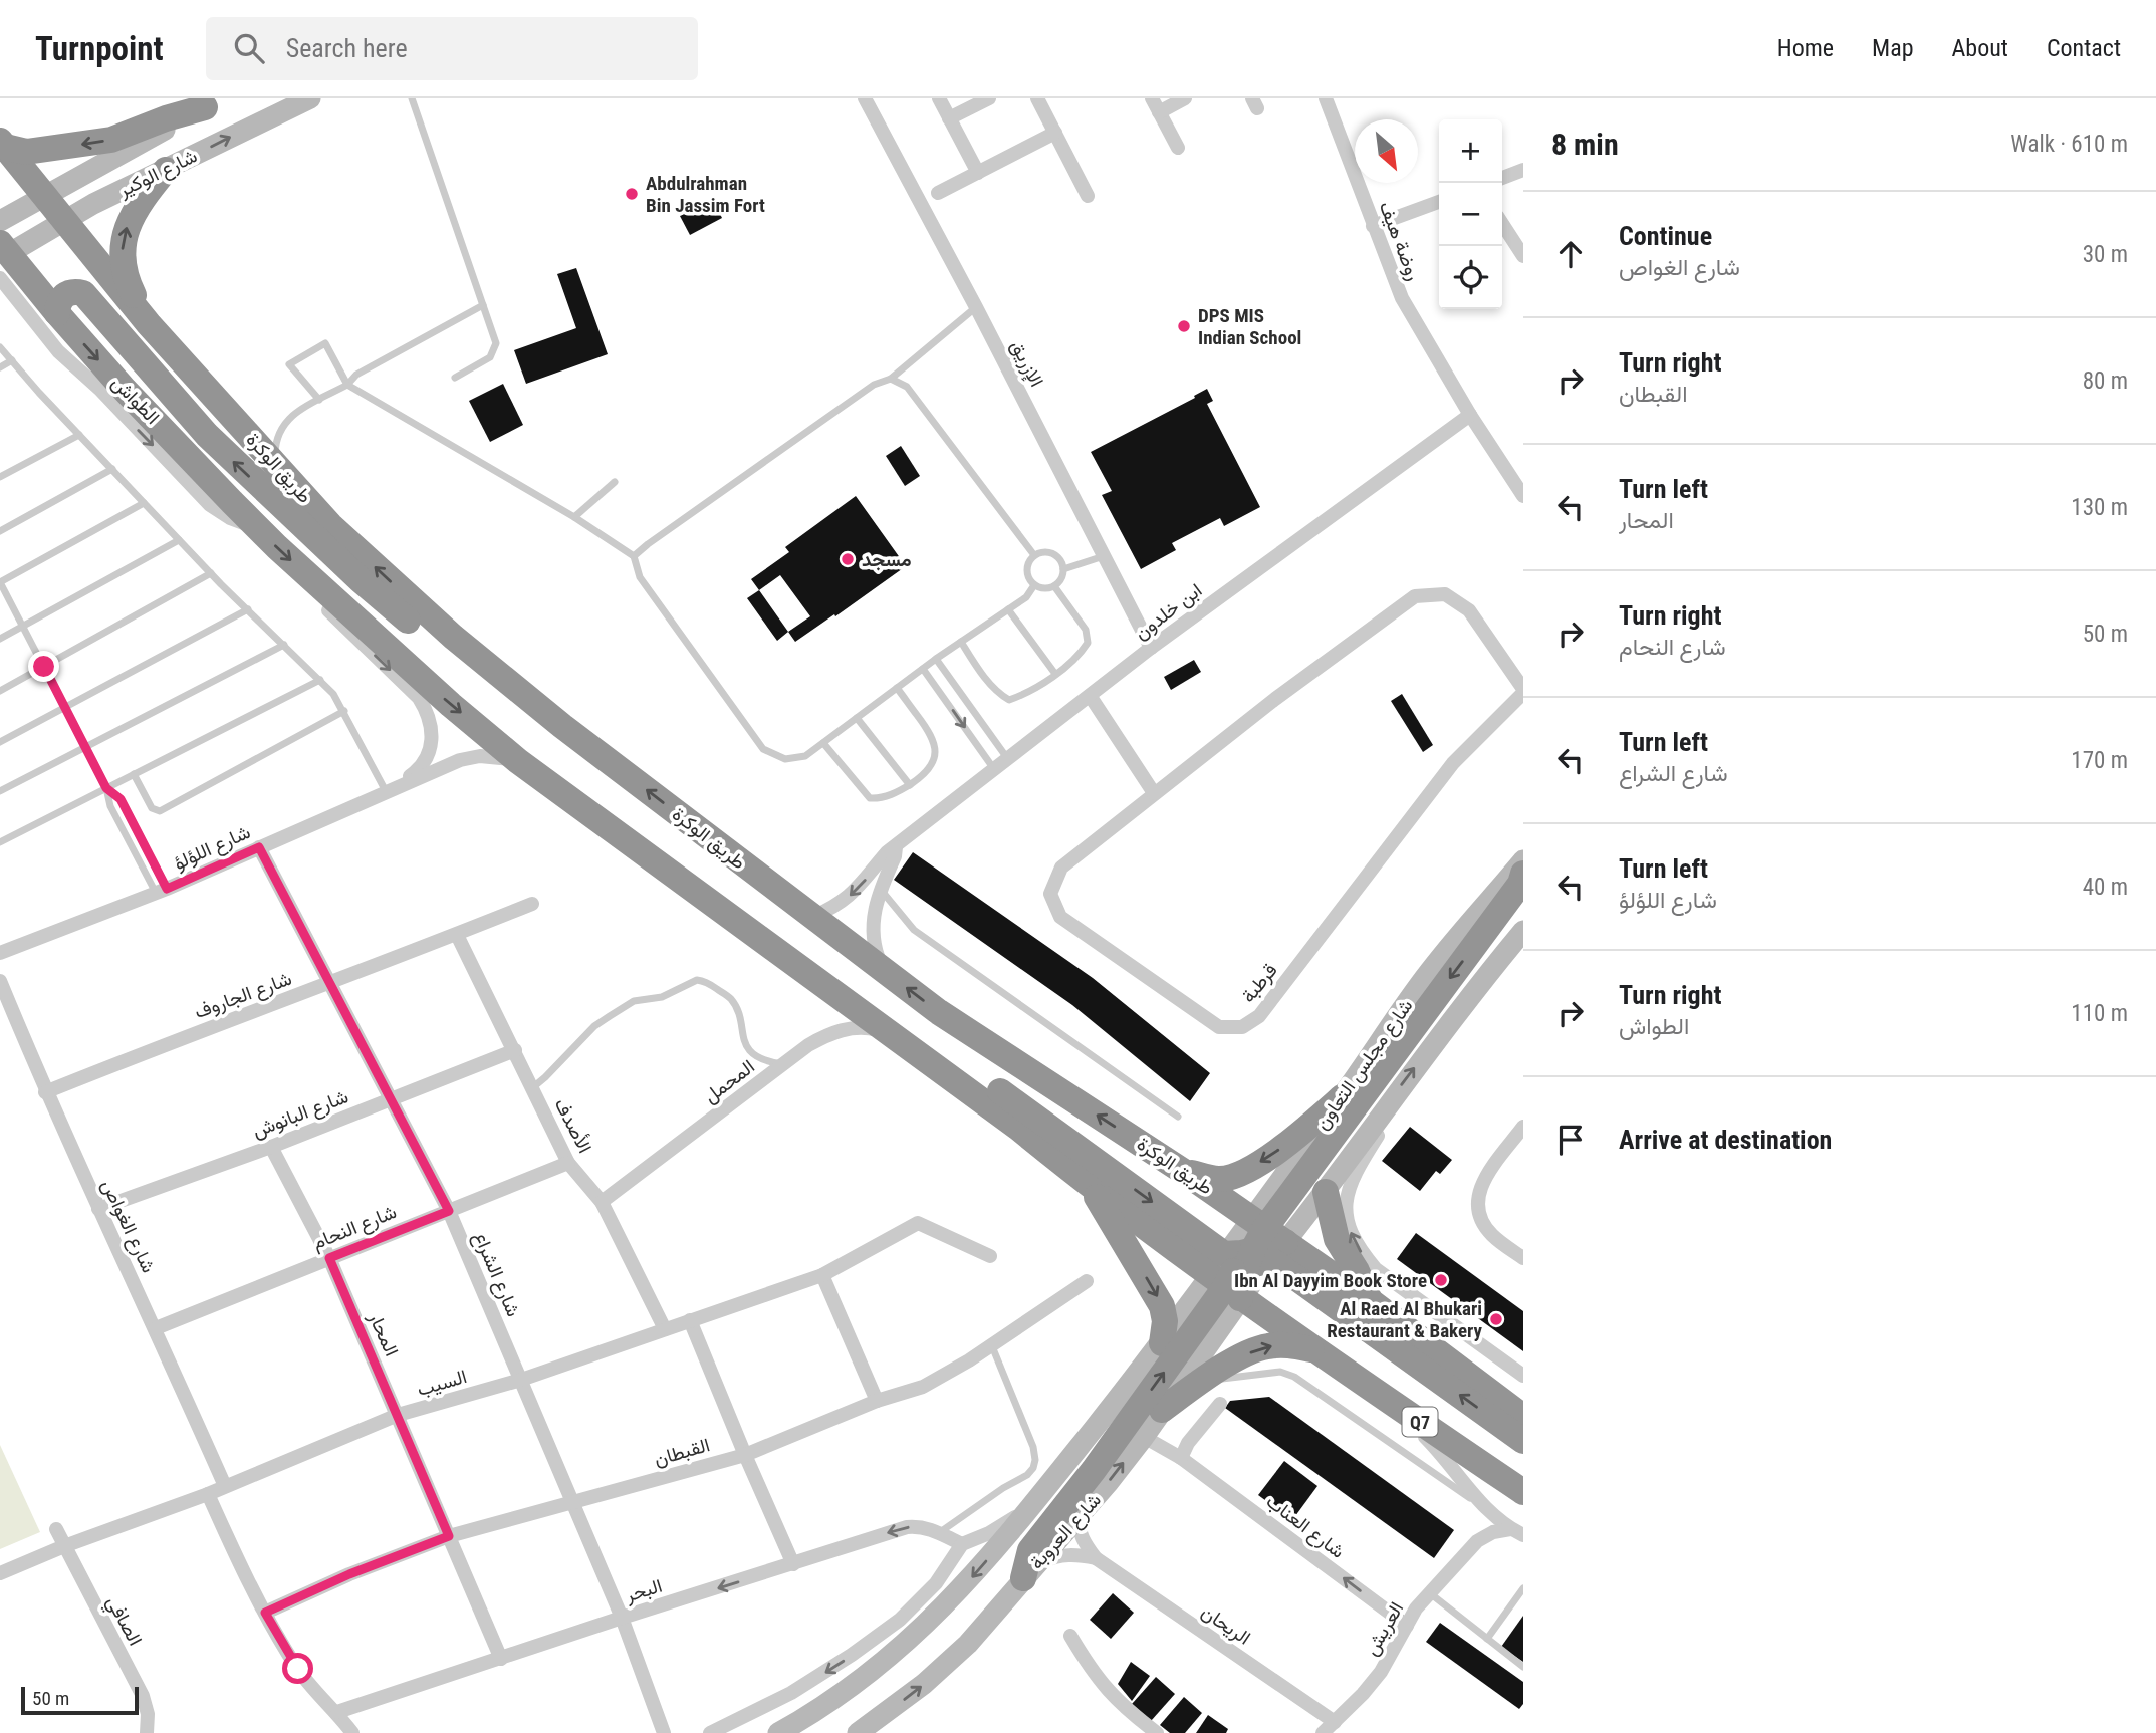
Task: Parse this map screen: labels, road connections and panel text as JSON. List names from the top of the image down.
{
  "streets": {
    "highway": ["طريق الوكرة", "Q7"],
    "street": [
      "شارع الوكير",
      "روضة هيف",
      "الإزريق",
      "الطواش",
      "ابن خلدون",
      "شارع اللؤلؤ",
      "قرطبة",
      "شارع الجاروف",
      "شارع مجلس التعاون",
      "المحمل",
      "شارع البانوش",
      "الأصدف",
      "شارع الغواص",
      "شارع النحام",
      "شارع الشراع",
      "المحار",
      "السيب",
      "القبطان",
      "شارع العناب",
      "شارع العروبة",
      "البحر",
      "الصافي",
      "الريحان",
      "العريش"
    ]
  },
  "crossings": [
    ["شارع الوكير", "الطواش"],
    ["شارع الوكير", "طريق الوكرة"],
    ["روضة هيف", "ابن خلدون"],
    ["الإزريق", "ابن خلدون"],
    ["الطواش", "طريق الوكرة"],
    ["طريق الوكرة", "ابن خلدون"],
    ["طريق الوكرة", "شارع اللؤلؤ"],
    ["طريق الوكرة", "شارع مجلس التعاون"],
    ["طريق الوكرة", "المحمل"],
    ["طريق الوكرة", "شارع العروبة"],
    ["طريق الوكرة", "العريش"],
    ["شارع اللؤلؤ", "شارع الشراع"],
    ["شارع الجاروف", "الأصدف"],
    ["شارع الجاروف", "شارع الغواص"],
    ["شارع الجاروف", "شارع الشراع"],
    ["شارع مجلس التعاون", "شارع العروبة"],
    ["المحمل", "الأصدف"],
    ["شارع البانوش", "الأصدف"],
    ["شارع البانوش", "شارع الغواص"],
    ["شارع البانوش", "شارع الشراع"],
    ["شارع البانوش", "المحار"],
    ["الأصدف", "شارع النحام"],
    ["الأصدف", "السيب"],
    ["شارع الغواص", "شارع النحام"],
    ["شارع الغواص", "السيب"],
    ["شارع النحام", "شارع الشراع"],
    ["شارع النحام", "المحار"],
    ["شارع الشراع", "السيب"],
    ["شارع الشراع", "القبطان"],
    ["شارع الشراع", "البحر"],
    ["المحار", "السيب"],
    ["المحار", "القبطان"],
    ["المحار", "البحر"],
    ["السيب", "الصافي"],
    ["شارع العناب", "شارع العروبة"],
    ["شارع العناب", "العريش"],
    ["شارع العروبة", "البحر"],
    ["شارع العروبة", "الريحان"],
    ["الريحان", "العريش"]
  ],
  "one_way": ["الطواش", "شارع العناب"],
  "places": [
    "Abdulrahman Bin Jassim Fort",
    "DPS MIS Indian School",
    "مسجد",
    "Ibn Al Dayyim Book Store",
    "Al Raed Al Bhukari Restaurant & Bakery"
  ],
  "scale_bar": "50 m",
  "north": "bottom right",
  "page": {
    "header": "Turnpoint",
    "search": "Search here",
    "nav": [
      "Home",
      "Map",
      "About",
      "Contact"
    ],
    "heading": ["8 min", "Walk · 610 m"],
    "map_buttons": ["+", "−"],
    "list": [
      ["Continue", "شارع الغواص", "30 m"],
      ["Turn right", "القبطان", "80 m"],
      ["Turn left", "المحار", "130 m"],
      ["Turn right", "شارع النحام", "50 m"],
      ["Turn left", "شارع الشراع", "170 m"],
      ["Turn left", "شارع اللؤلؤ", "40 m"],
      ["Turn right", "الطواش", "110 m"],
      "Arrive at destination"
    ],
    "scale": "50 m"
  }
}
